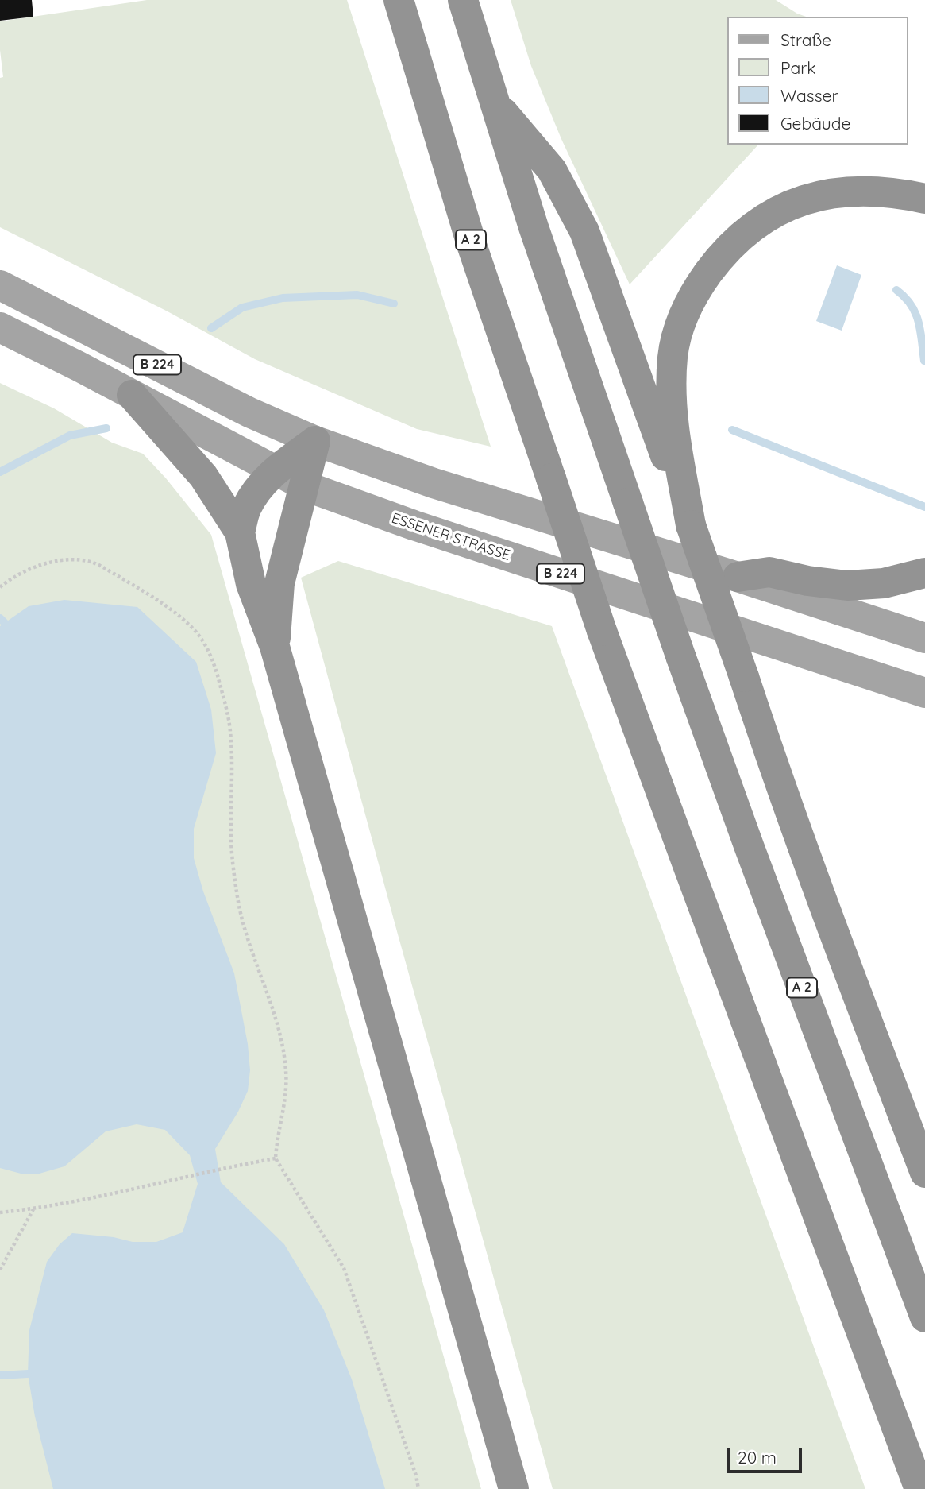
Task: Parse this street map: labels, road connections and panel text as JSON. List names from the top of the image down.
{
  "streets": {
    "highway": ["A 2"],
    "main road": ["B 224", "ESSENER STRASSE"]
  },
  "legend": [
    "Straße",
    "Park",
    "Wasser",
    "Gebäude"
  ],
  "scale_bar": "20 m"
}
